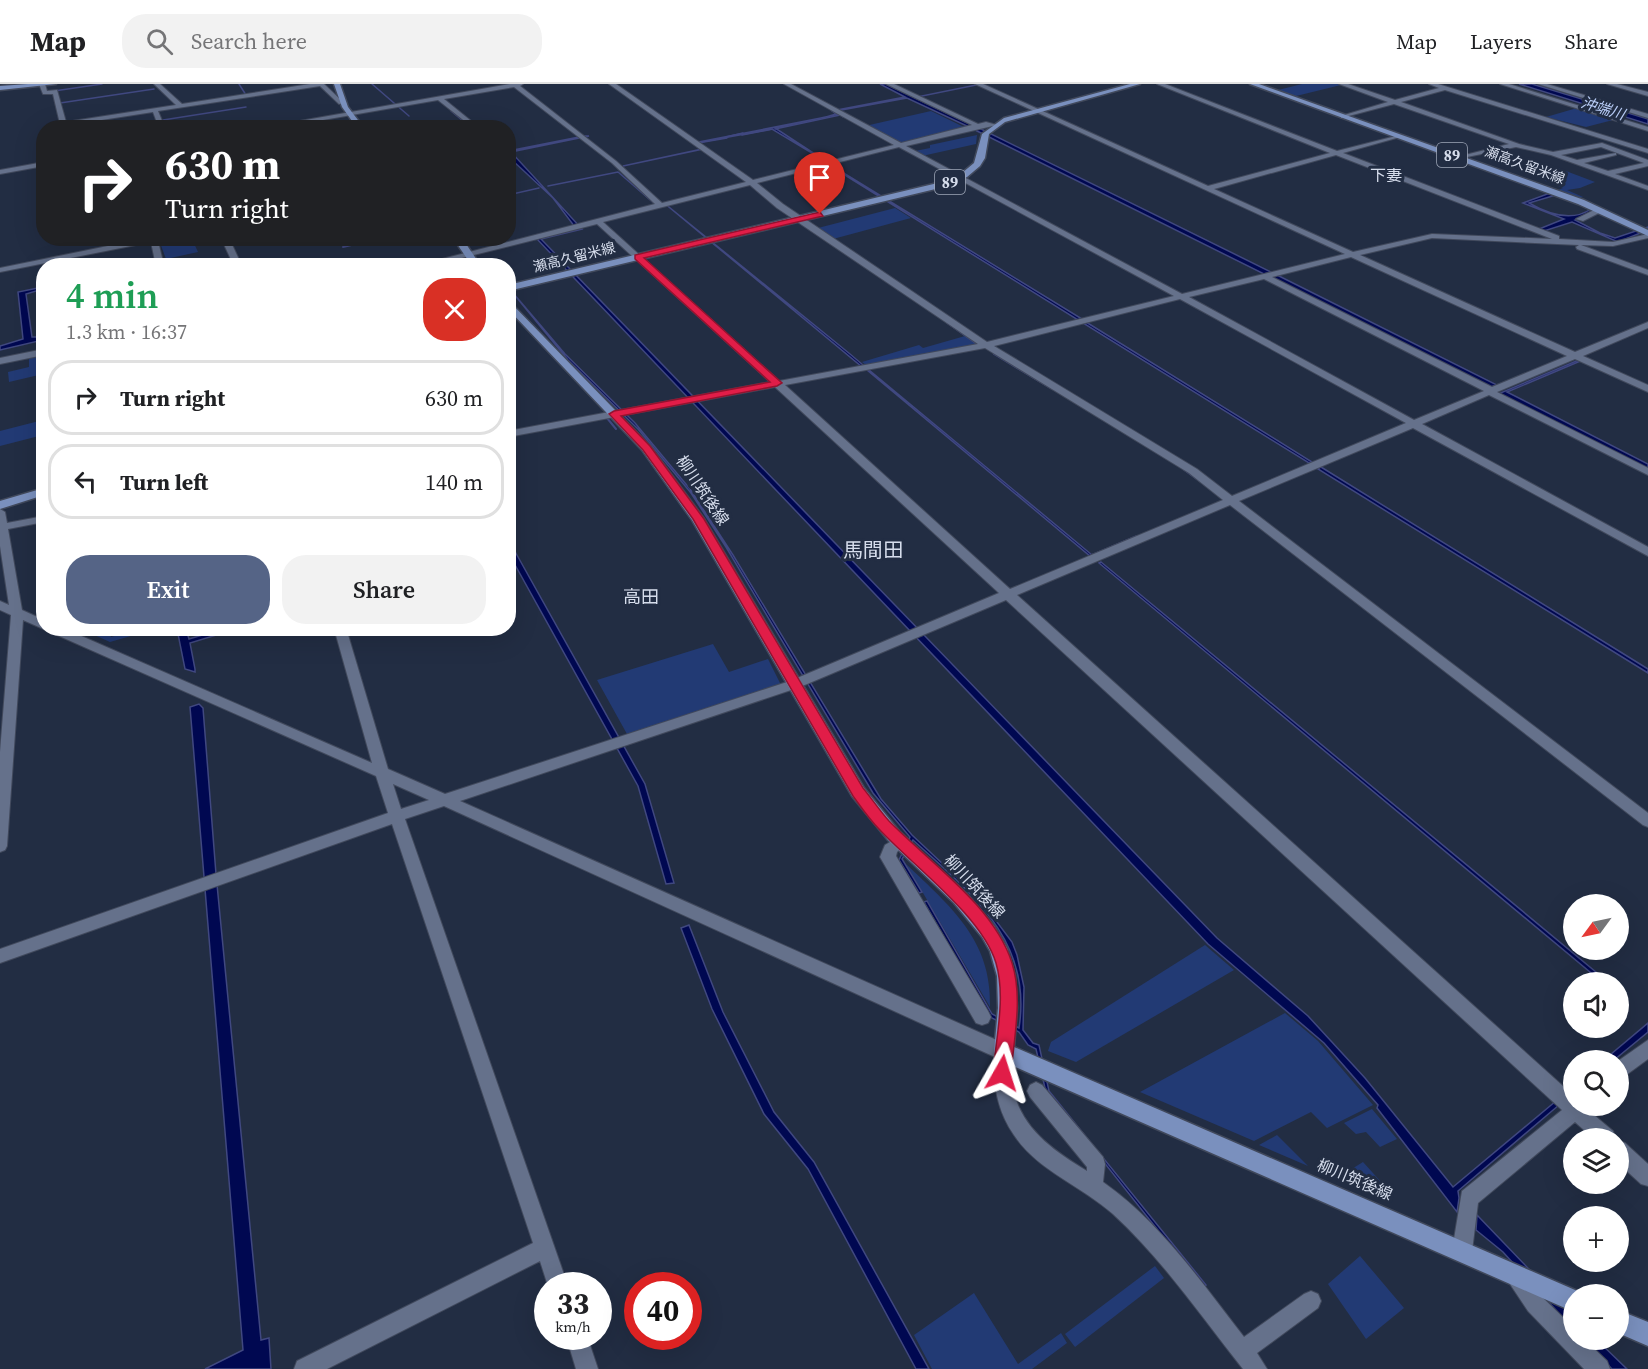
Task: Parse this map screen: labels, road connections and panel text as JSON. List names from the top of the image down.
{
  "streets": {
    "main road": ["89", "瀬高久留米線", "柳川筑後線"]
  },
  "districts": ["下妻", "馬間田", "高田"],
  "water": ["沖端川"],
  "north": "bottom left",
  "page": {
    "header": "Map",
    "search": "Search here",
    "nav": ["Map", "Layers", "Share"],
    "turn": ["630 m", "Turn right"],
    "heading": ["4 min", "1.3 km · 16:37"],
    "list": [
      {
        "name": "Turn right",
        "value": "630 m"
      },
      {
        "name": "Turn left",
        "value": "140 m"
      }
    ],
    "buttons": ["Exit", "Share"],
    "map_buttons": ["+", "−"],
    "speed": "33 km/h",
    "limit": "40"
  }
}
